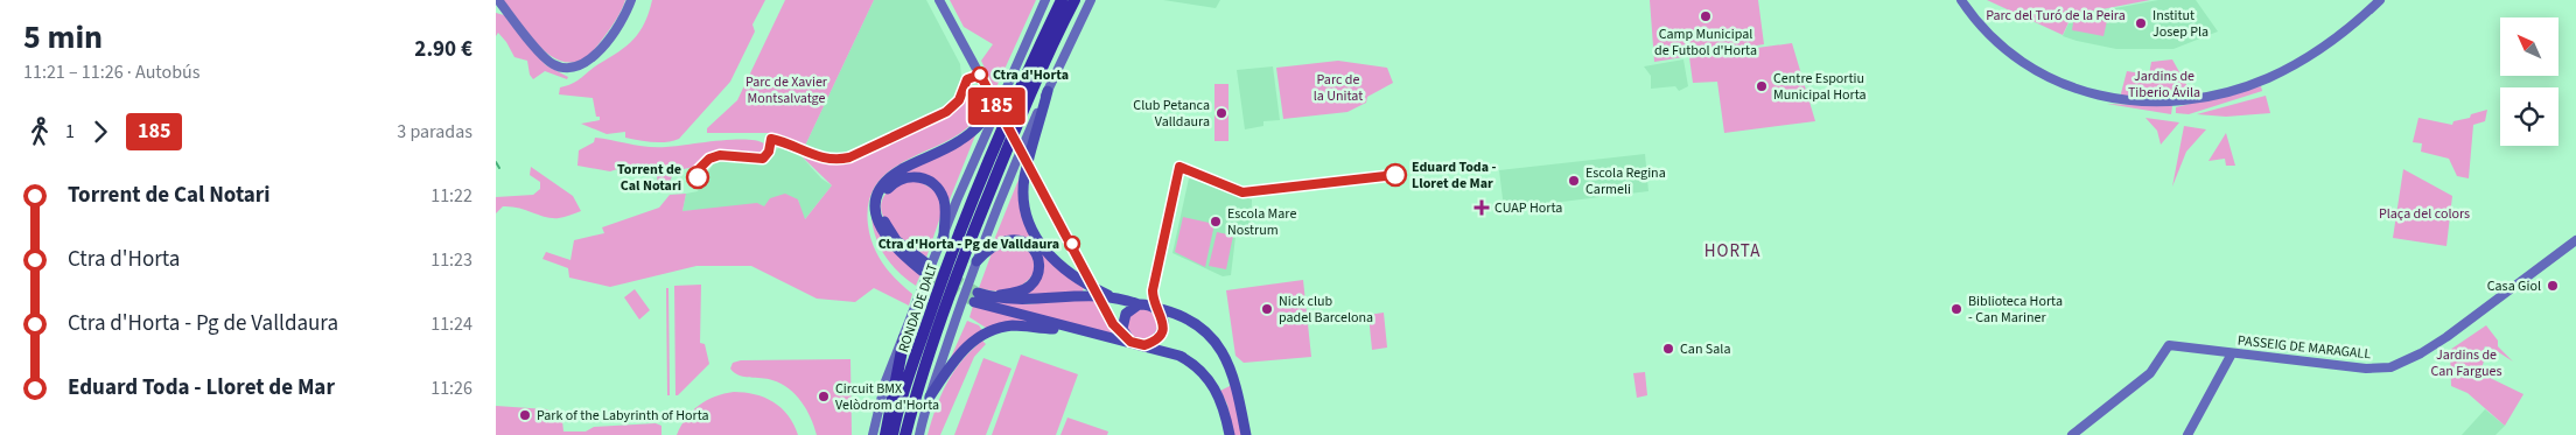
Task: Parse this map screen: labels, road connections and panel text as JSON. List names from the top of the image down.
{
  "streets": {
    "highway": ["RONDA DE DALT"],
    "street": ["PASSEIG DE MARAGALL"]
  },
  "districts": ["HORTA"],
  "parks": [
    "Parc del Turó de la Peira",
    "Jardins de Tiberio Ávila",
    "Parc de la Unitat",
    "Parc de Xavier Montsalvatge",
    "Plaça del colors",
    "Jardins de Can Fargues"
  ],
  "places": {
    "other": [
      "Camp Municipal de Futbol d'Horta",
      "Institut Josep Pla",
      "Ctra d'Horta",
      "Centre Esportiu Municipal Horta",
      "Club Petanca Valldaura",
      "Eduard Toda - Lloret de Mar",
      "Torrent de Cal Notari",
      "Escola Regina Carmeli",
      "Escola Mare Nostrum",
      "Ctra d'Horta - Pg de Valldaura",
      "Casa Giol",
      "Nick club padel Barcelona",
      "Biblioteca Horta - Can Mariner",
      "Can Sala",
      "Circuit BMX Velòdrom d'Horta",
      "Park of the Labyrinth of Horta"
    ],
    "health": ["CUAP Horta"]
  },
  "lines": ["bus line 185"],
  "north": "top left",
  "page": {
    "heading": ["5 min", "11:21 – 11:26 · Autobús", "2.90 €"],
    "on_map": "185",
    "legs": ["1", "185", "3 paradas"],
    "list": [
      {
        "name": "Torrent de Cal Notari",
        "value": "11:22"
      },
      {
        "name": "Ctra d'Horta",
        "value": "11:23"
      },
      {
        "name": "Ctra d'Horta - Pg de Valldaura",
        "value": "11:24"
      },
      {
        "name": "Eduard Toda - Lloret de Mar",
        "value": "11:26"
      }
    ]
  }
}
